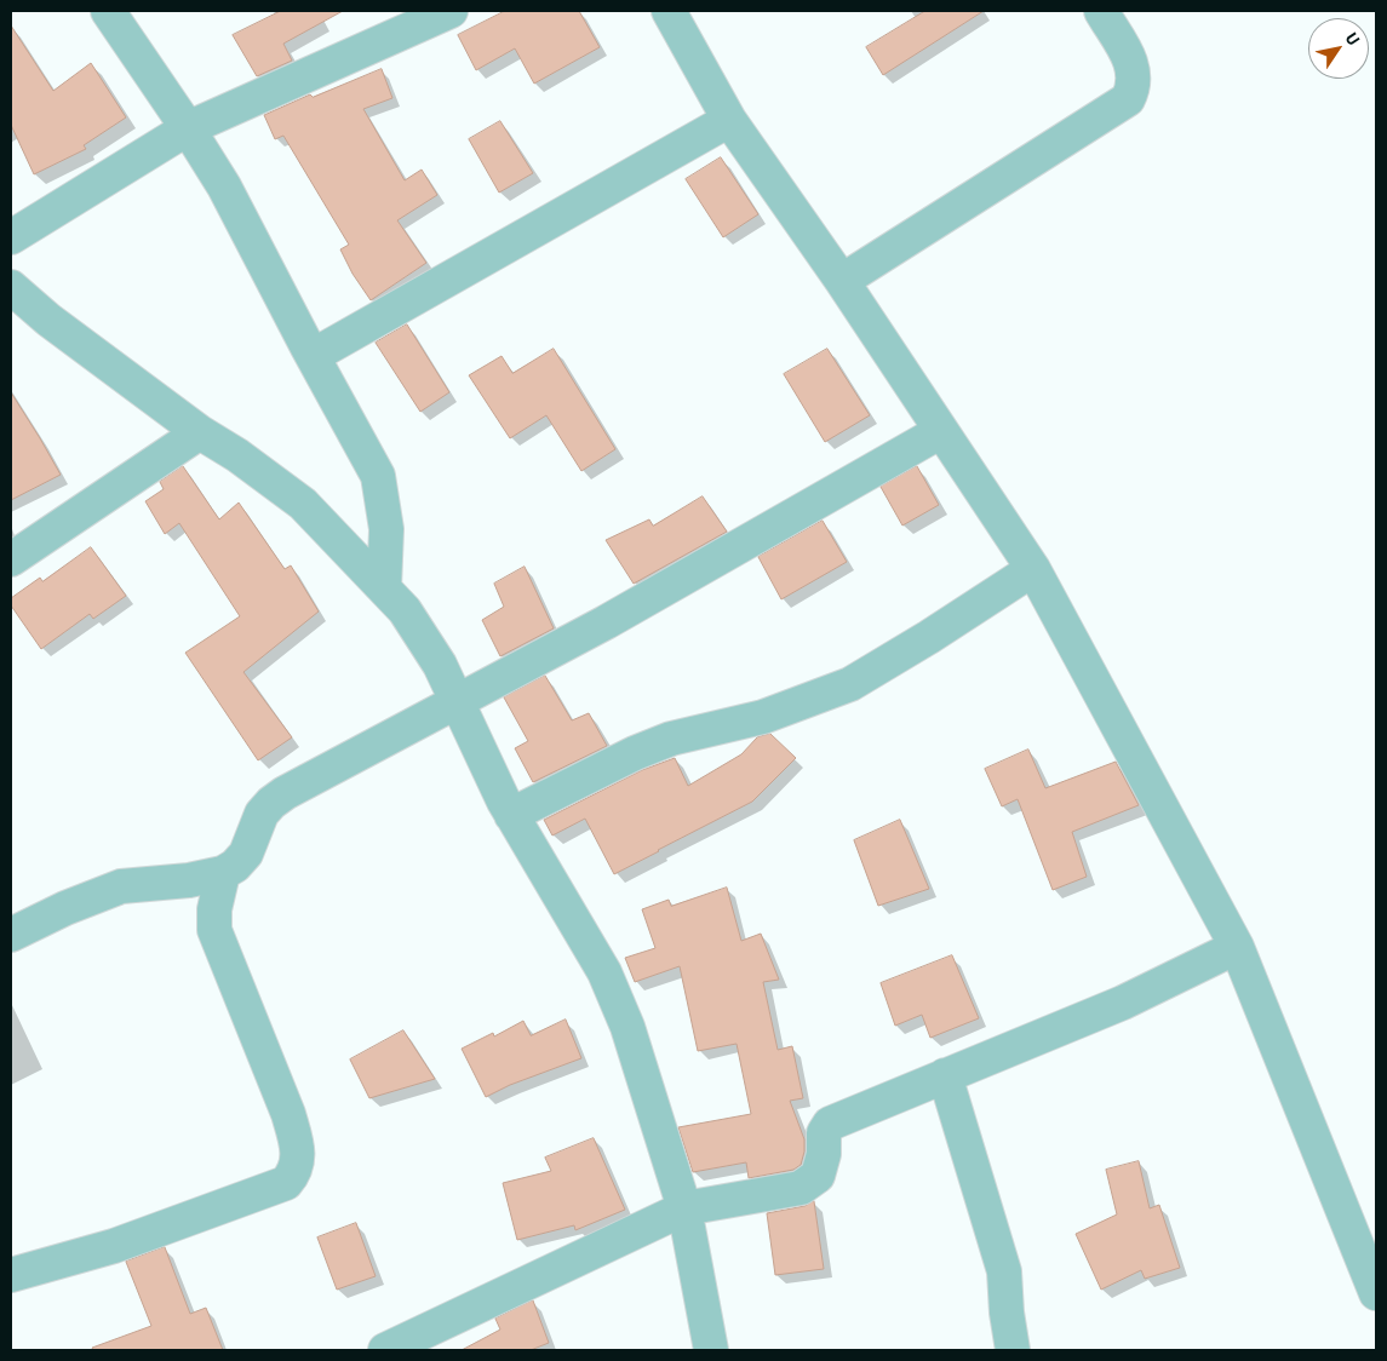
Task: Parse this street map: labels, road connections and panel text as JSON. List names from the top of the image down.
{
  "north": "top right"
}
